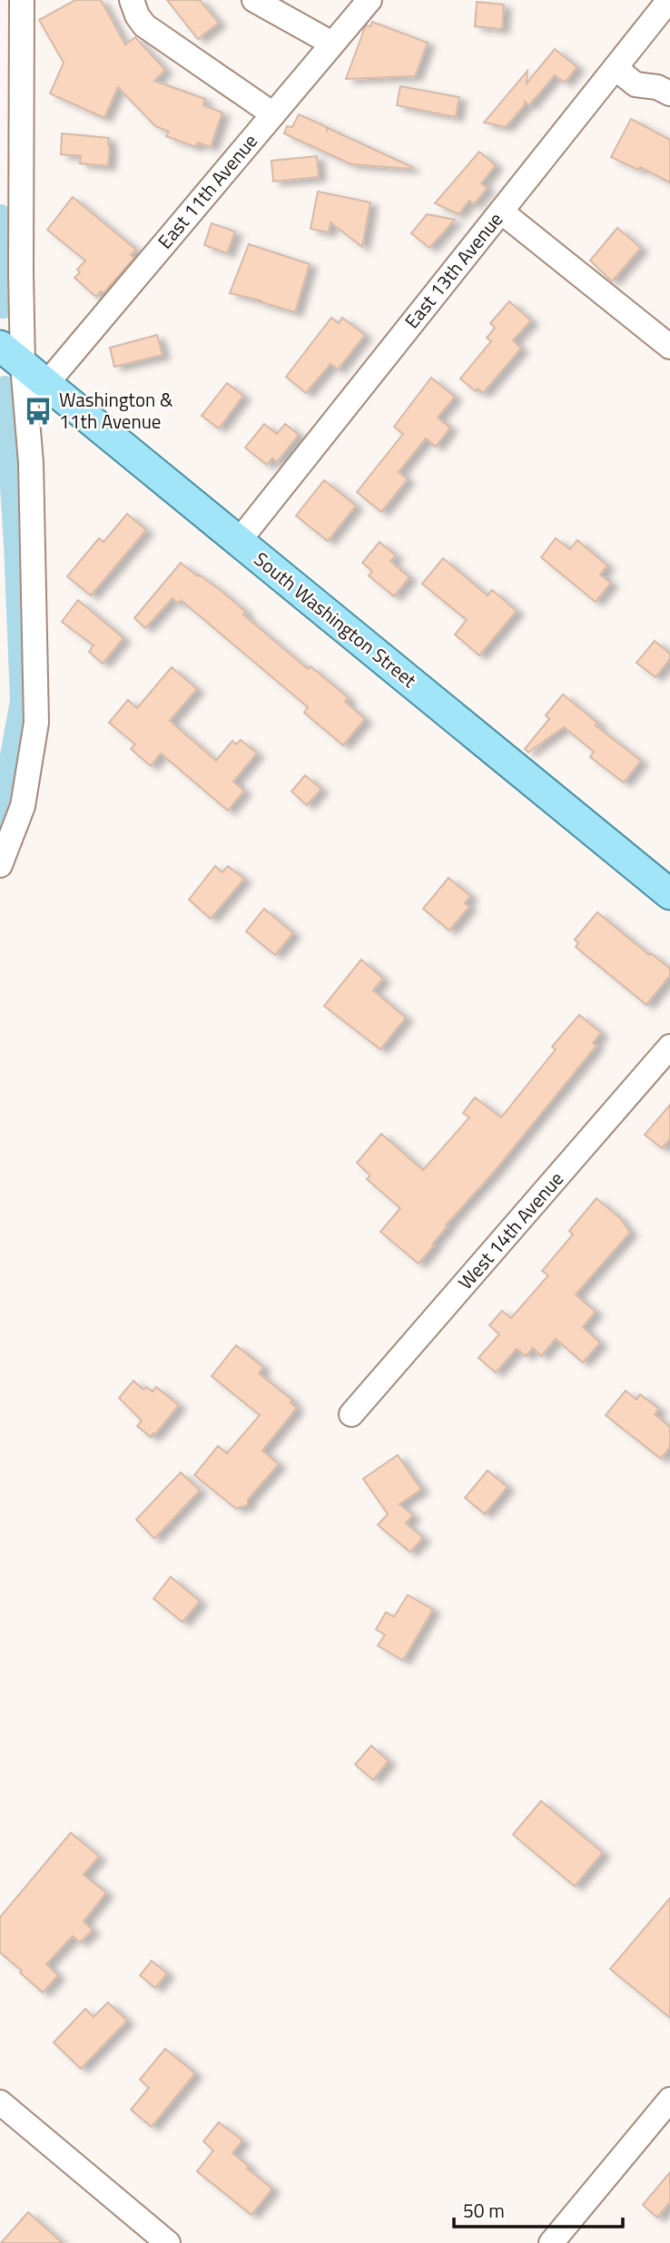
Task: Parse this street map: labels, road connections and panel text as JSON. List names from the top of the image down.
{
  "streets": {
    "main road": ["South Washington Street"],
    "street": ["East 11th Avenue", "East 13th Avenue", "West 14th Avenue"]
  },
  "crossings": [
    ["East 11th Avenue", "South Washington Street"],
    ["East 13th Avenue", "South Washington Street"]
  ],
  "places": {
    "bus stop": ["Washington & 11th Avenue"]
  },
  "scale_bar": "50 m"
}
